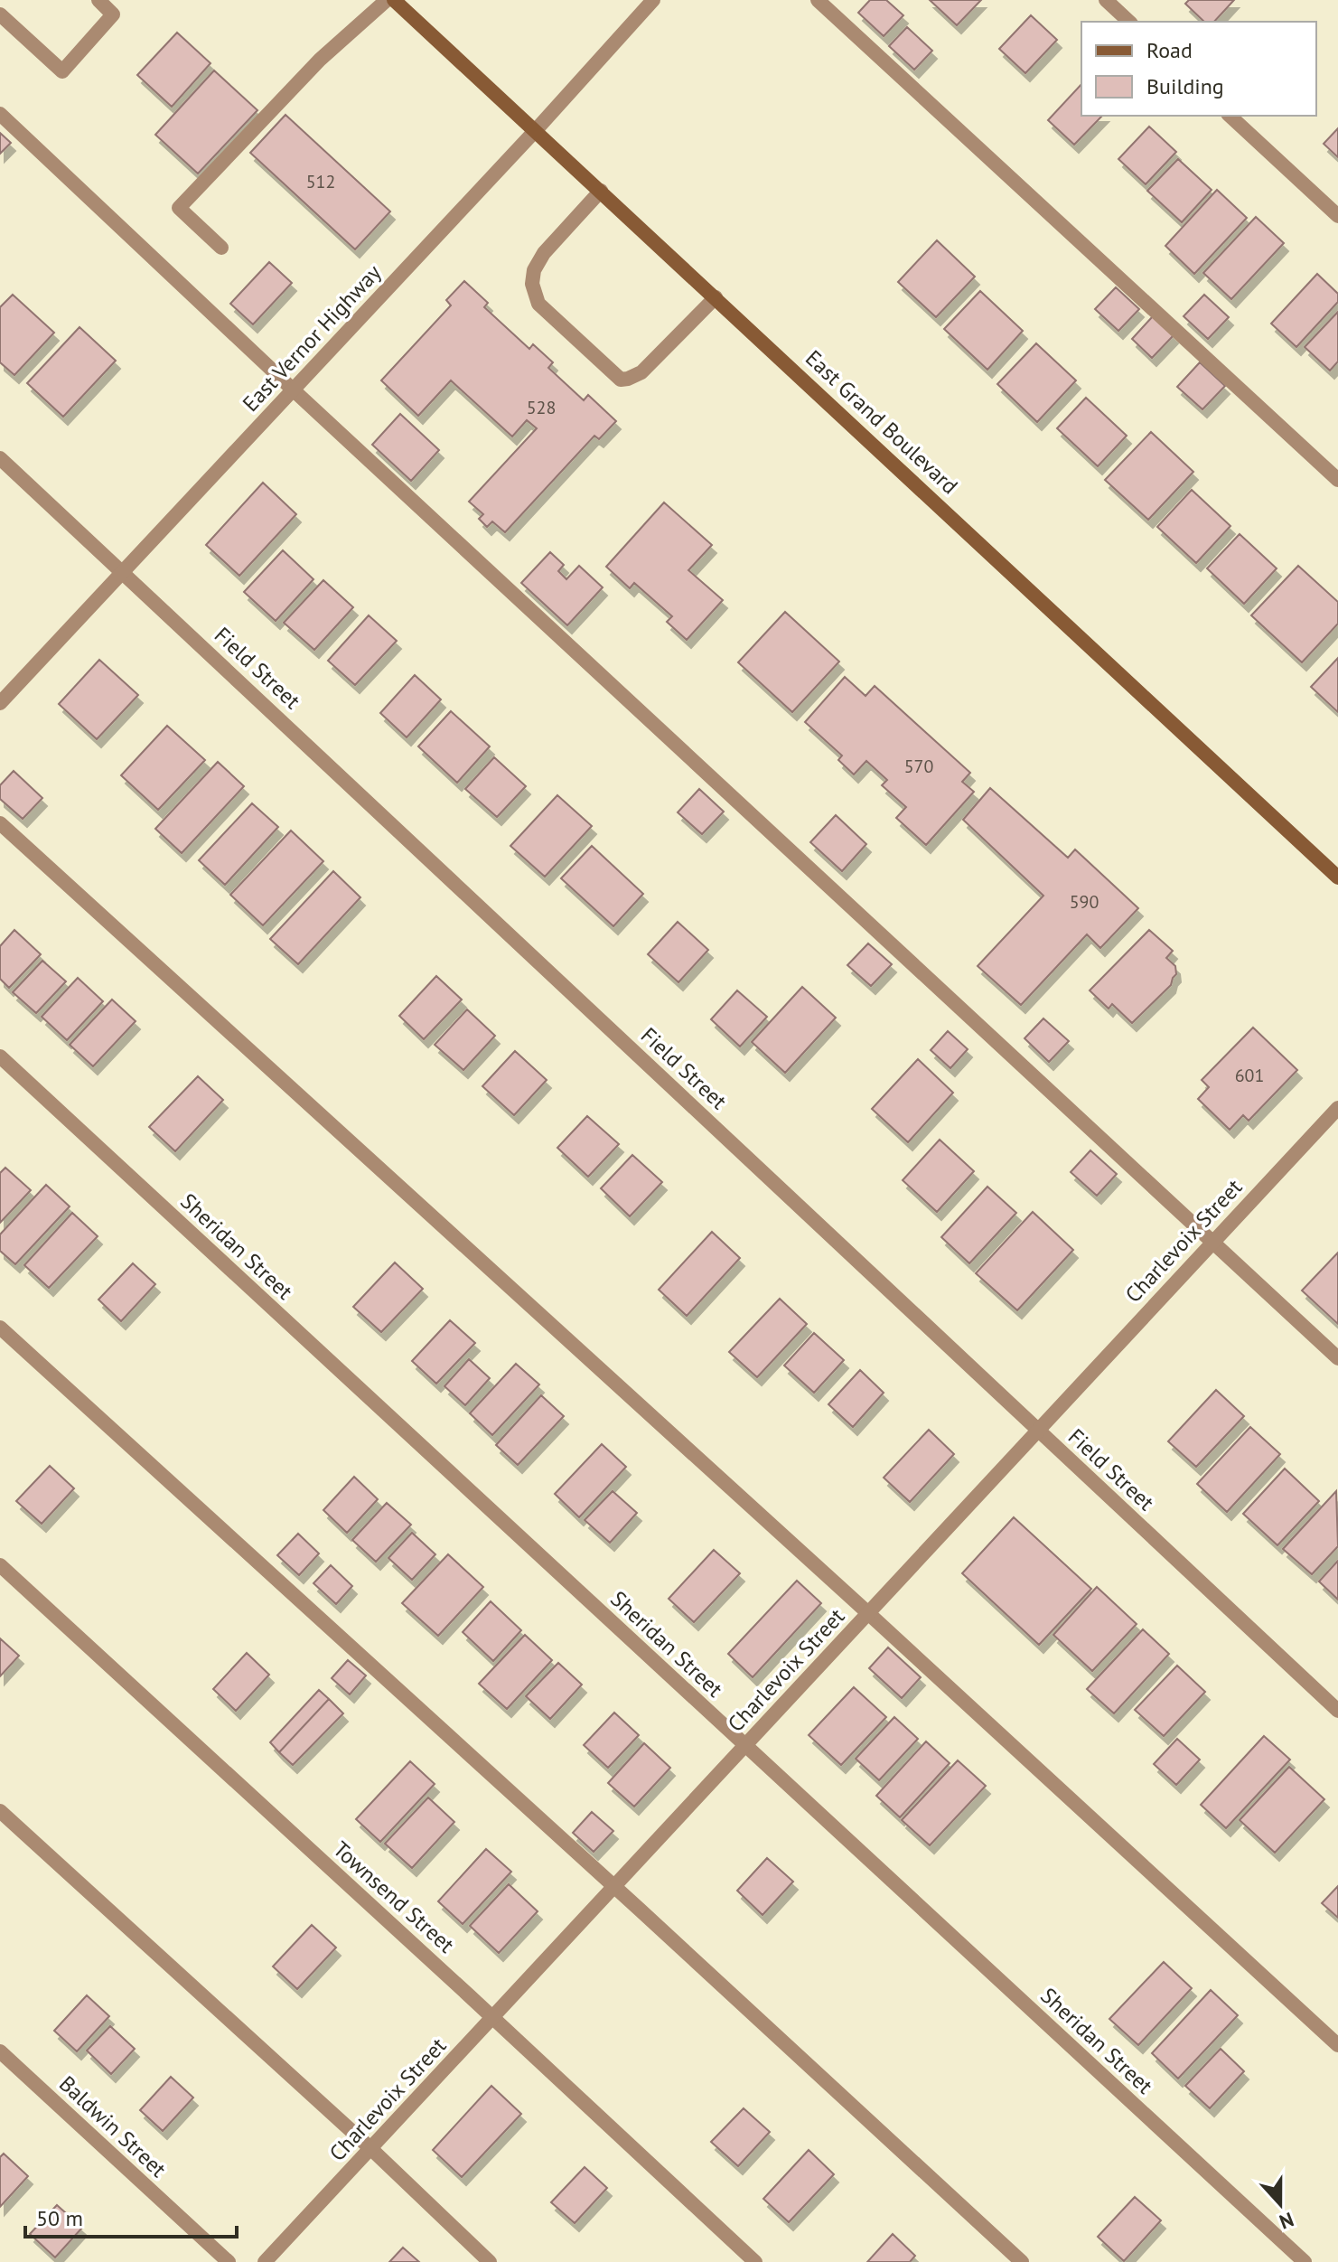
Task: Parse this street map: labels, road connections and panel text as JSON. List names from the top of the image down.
{
  "streets": {
    "main road": ["East Grand Boulevard"],
    "street": [
      "East Vernor Highway",
      "Field Street",
      "Charlevoix Street",
      "Sheridan Street",
      "Townsend Street",
      "Baldwin Street"
    ]
  },
  "crossings": [
    ["East Vernor Highway", "East Grand Boulevard"],
    ["East Vernor Highway", "Field Street"],
    ["Field Street", "Charlevoix Street"],
    ["Charlevoix Street", "Sheridan Street"],
    ["Charlevoix Street", "Townsend Street"]
  ],
  "house_numbers": [
    "512",
    "528",
    "570",
    "590",
    "601"
  ],
  "legend": ["Road", "Building"],
  "scale_bar": "50 m",
  "north": "bottom"
}
